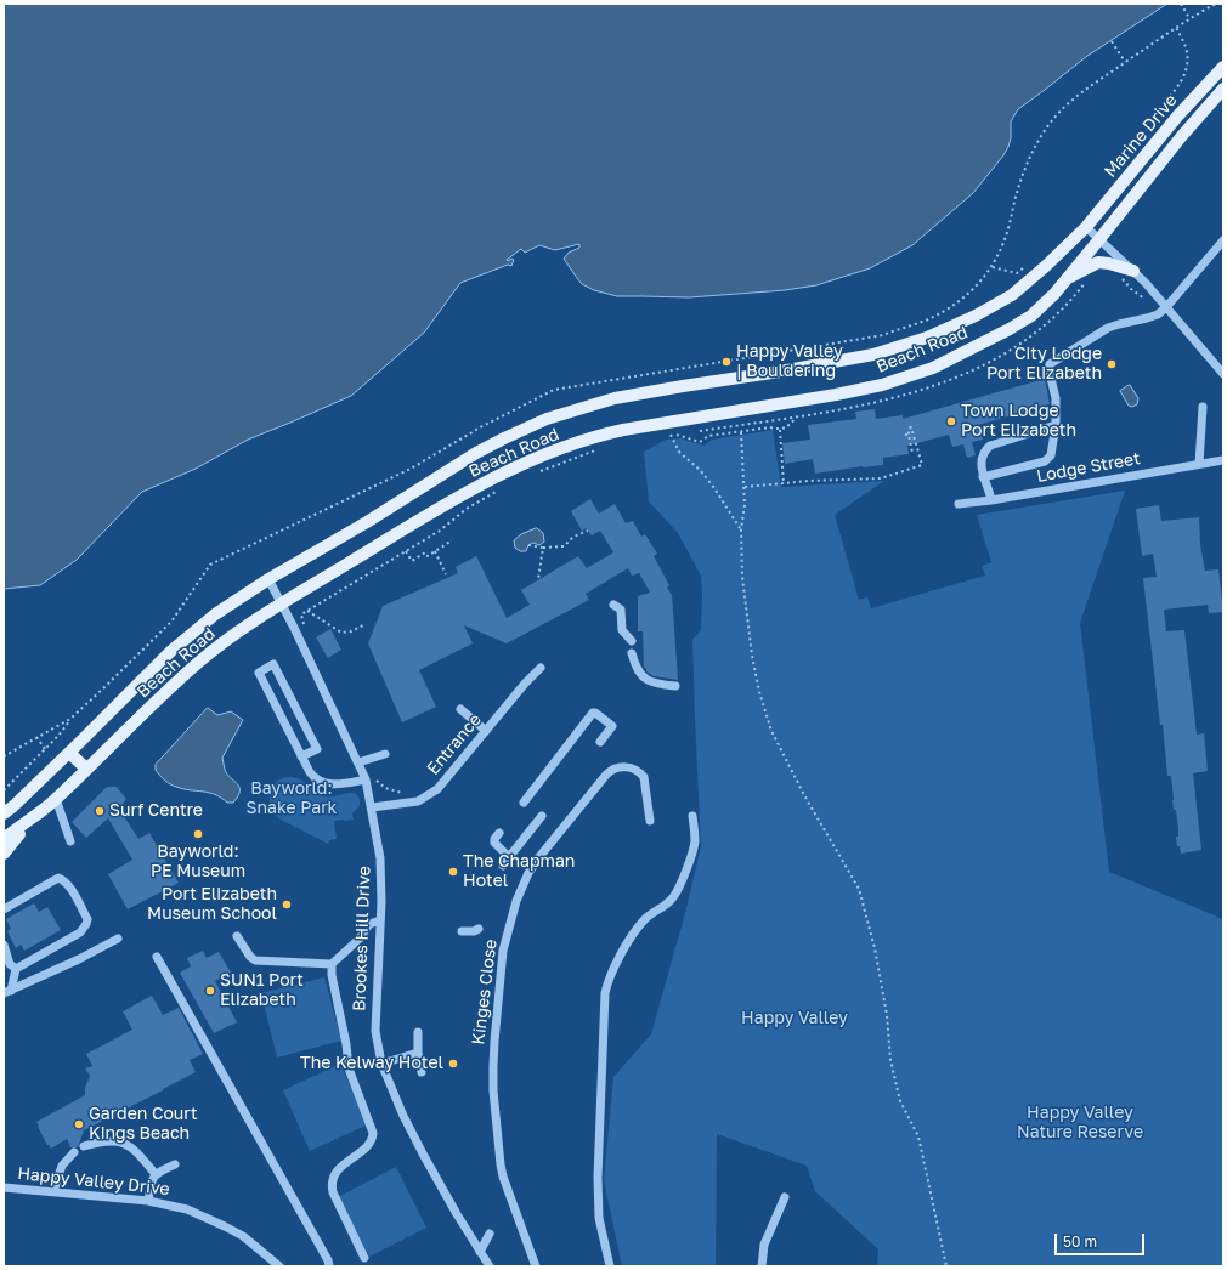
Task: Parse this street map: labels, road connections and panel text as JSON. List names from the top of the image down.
{
  "streets": {
    "main road": ["Marine Drive", "Beach Road"],
    "street": [
      "Lodge Street",
      "Entrance",
      "Brookes Hill Drive",
      "Kinges Close",
      "Happy Valley Drive"
    ]
  },
  "crossings": [
    ["Marine Drive", "Beach Road"],
    ["Beach Road", "Brookes Hill Drive"],
    ["Entrance", "Brookes Hill Drive"]
  ],
  "parks": ["Bayworld: Snake Park", "Happy Valley", "Happy Valley Nature Reserve"],
  "places": [
    "Happy Valley | Bouldering",
    "City Lodge Port Elizabeth",
    "Town Lodge Port Elizabeth",
    "Surf Centre",
    "Bayworld: PE Museum",
    "The Chapman Hotel",
    "Port Elizabeth Museum School",
    "SUN1 Port Elizabeth",
    "The Kelway Hotel",
    "Garden Court Kings Beach"
  ],
  "scale_bar": "50 m"
}
